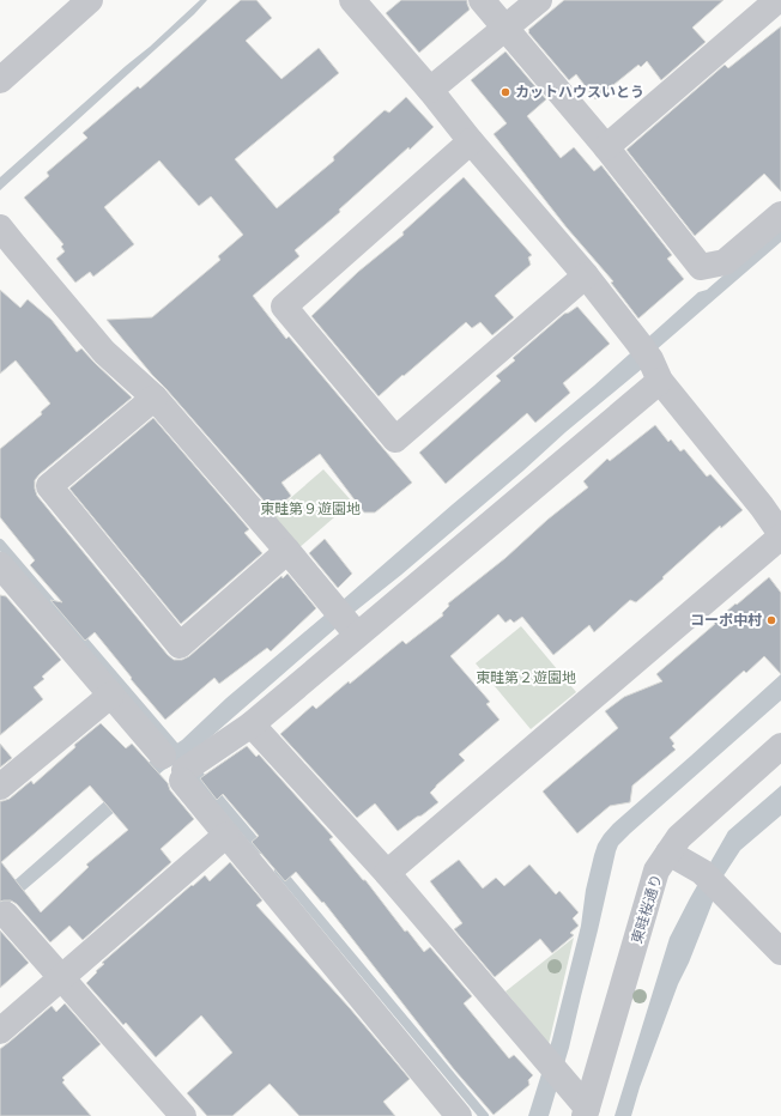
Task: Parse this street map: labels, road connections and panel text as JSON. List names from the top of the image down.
{
  "streets": {
    "street": ["東畦桜通り"]
  },
  "parks": ["東畦第９遊園地", "東畦第２遊園地"],
  "places": ["カットハウスいとう", "コーポ中村"]
}
